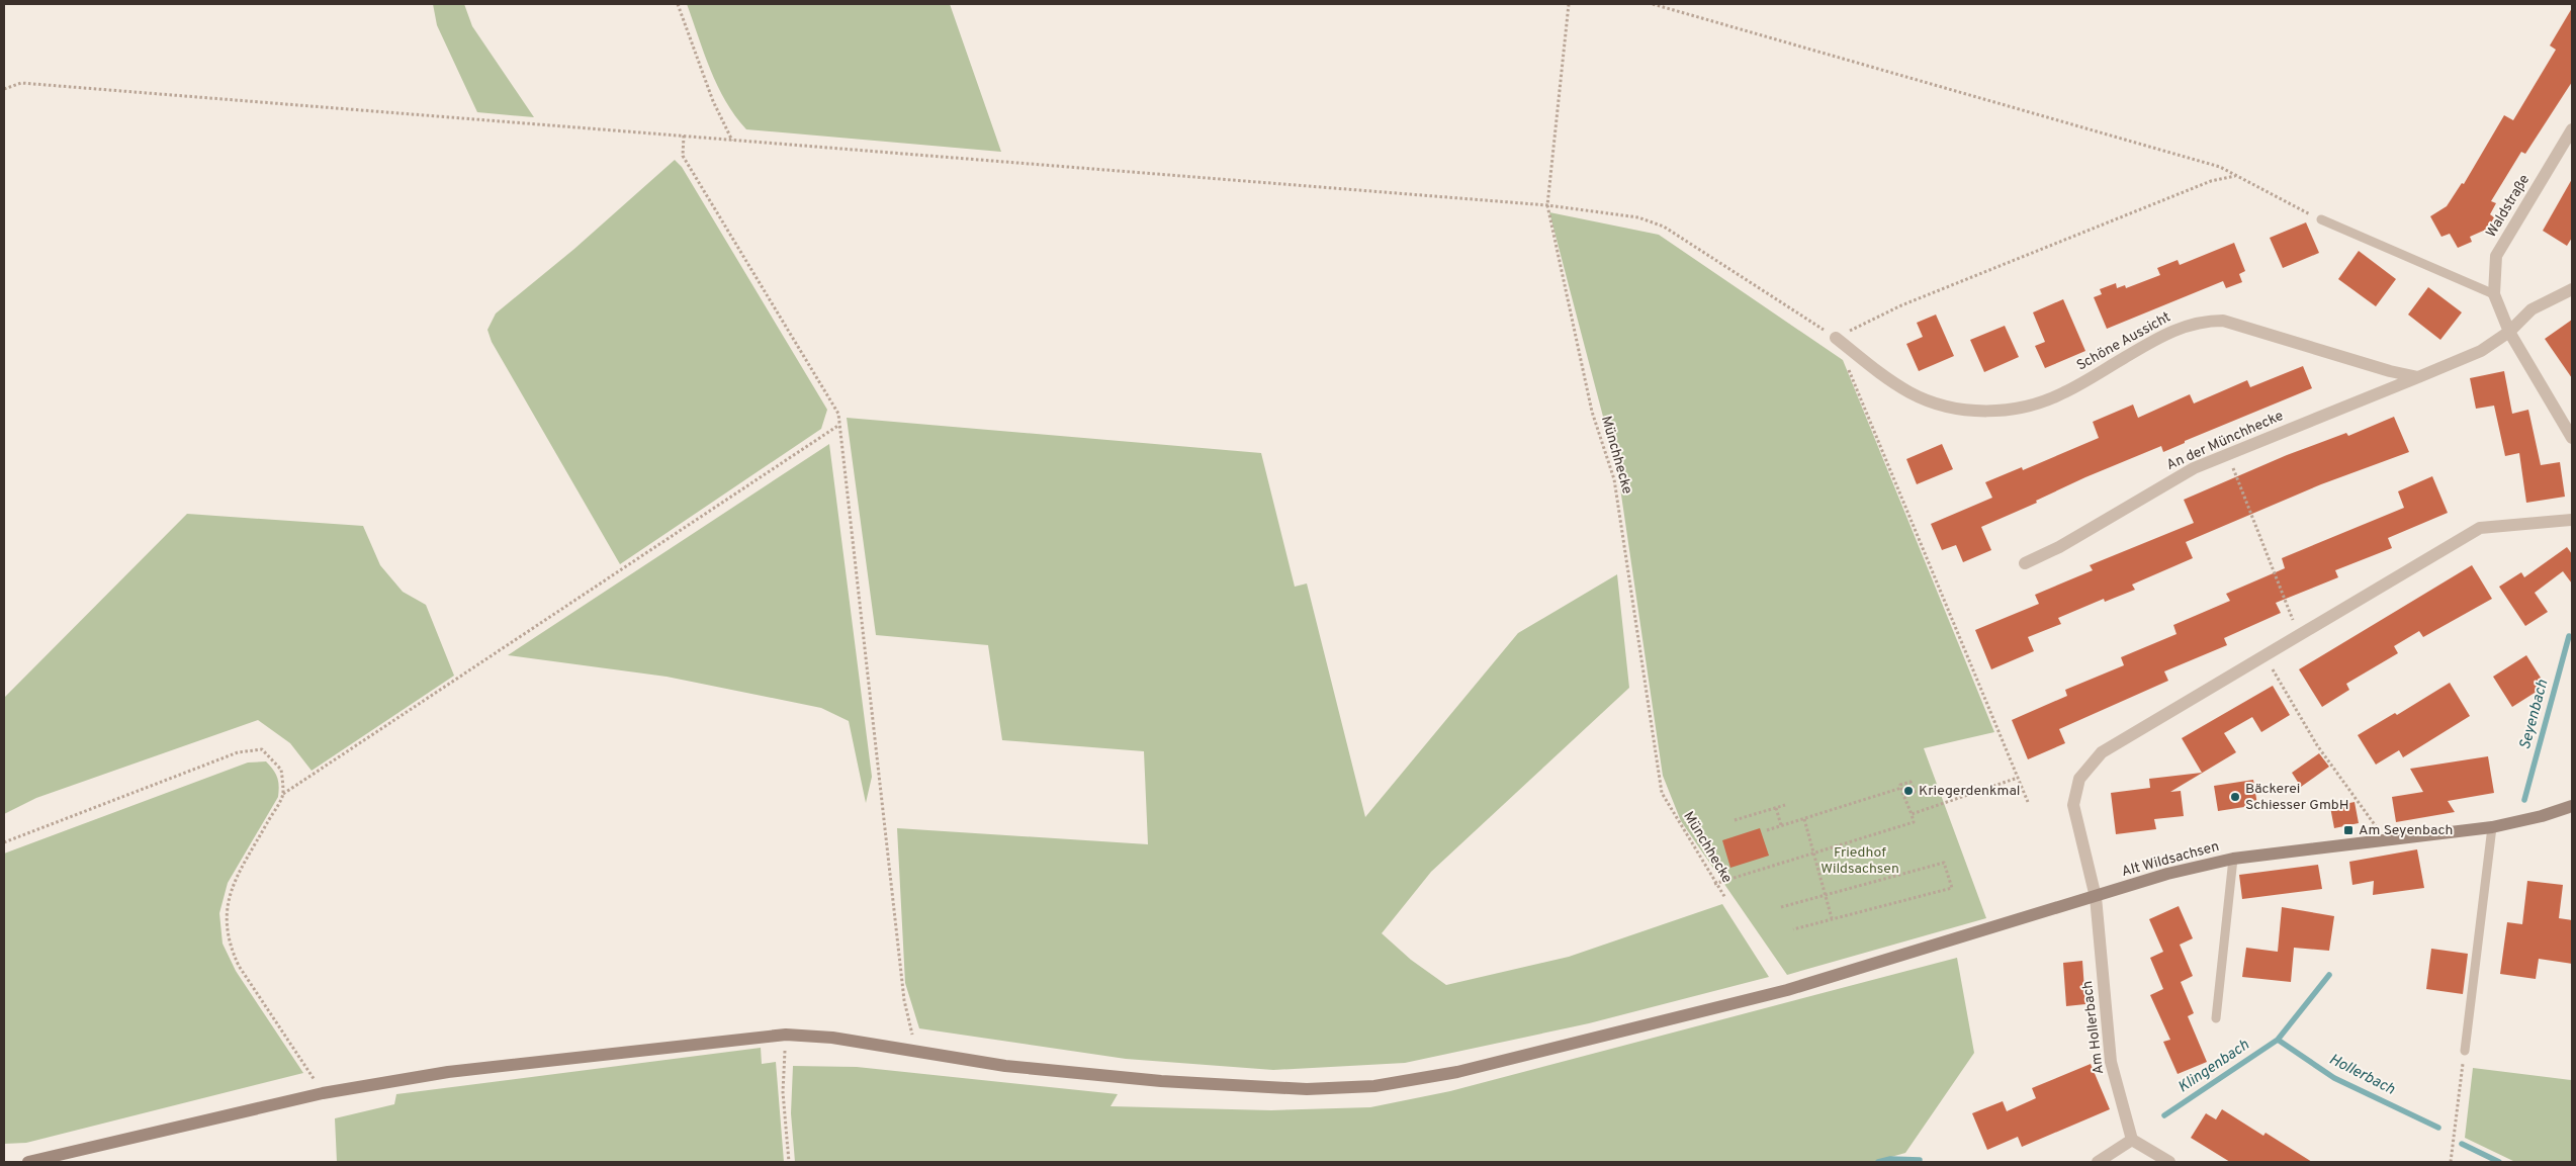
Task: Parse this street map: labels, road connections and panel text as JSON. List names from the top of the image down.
{
  "streets": {
    "main road": ["Alt Wildsachsen"],
    "street": [
      "Waldstraße",
      "Schöne Aussicht",
      "An der Münchhecke",
      "Am Hollerbach"
    ],
    "path": ["Münchhecke"]
  },
  "crossings": [
    ["Schöne Aussicht", "An der Münchhecke"],
    ["Alt Wildsachsen", "Am Hollerbach"]
  ],
  "water": ["Seyenbach", "Klingenbach", "Hollerbach"],
  "parks": ["Friedhof Wildsachsen"],
  "places": {
    "other": ["Kriegerdenkmal", "Bäckerei Schiesser GmbH"],
    "transit": ["Am Seyenbach"]
  }
}
